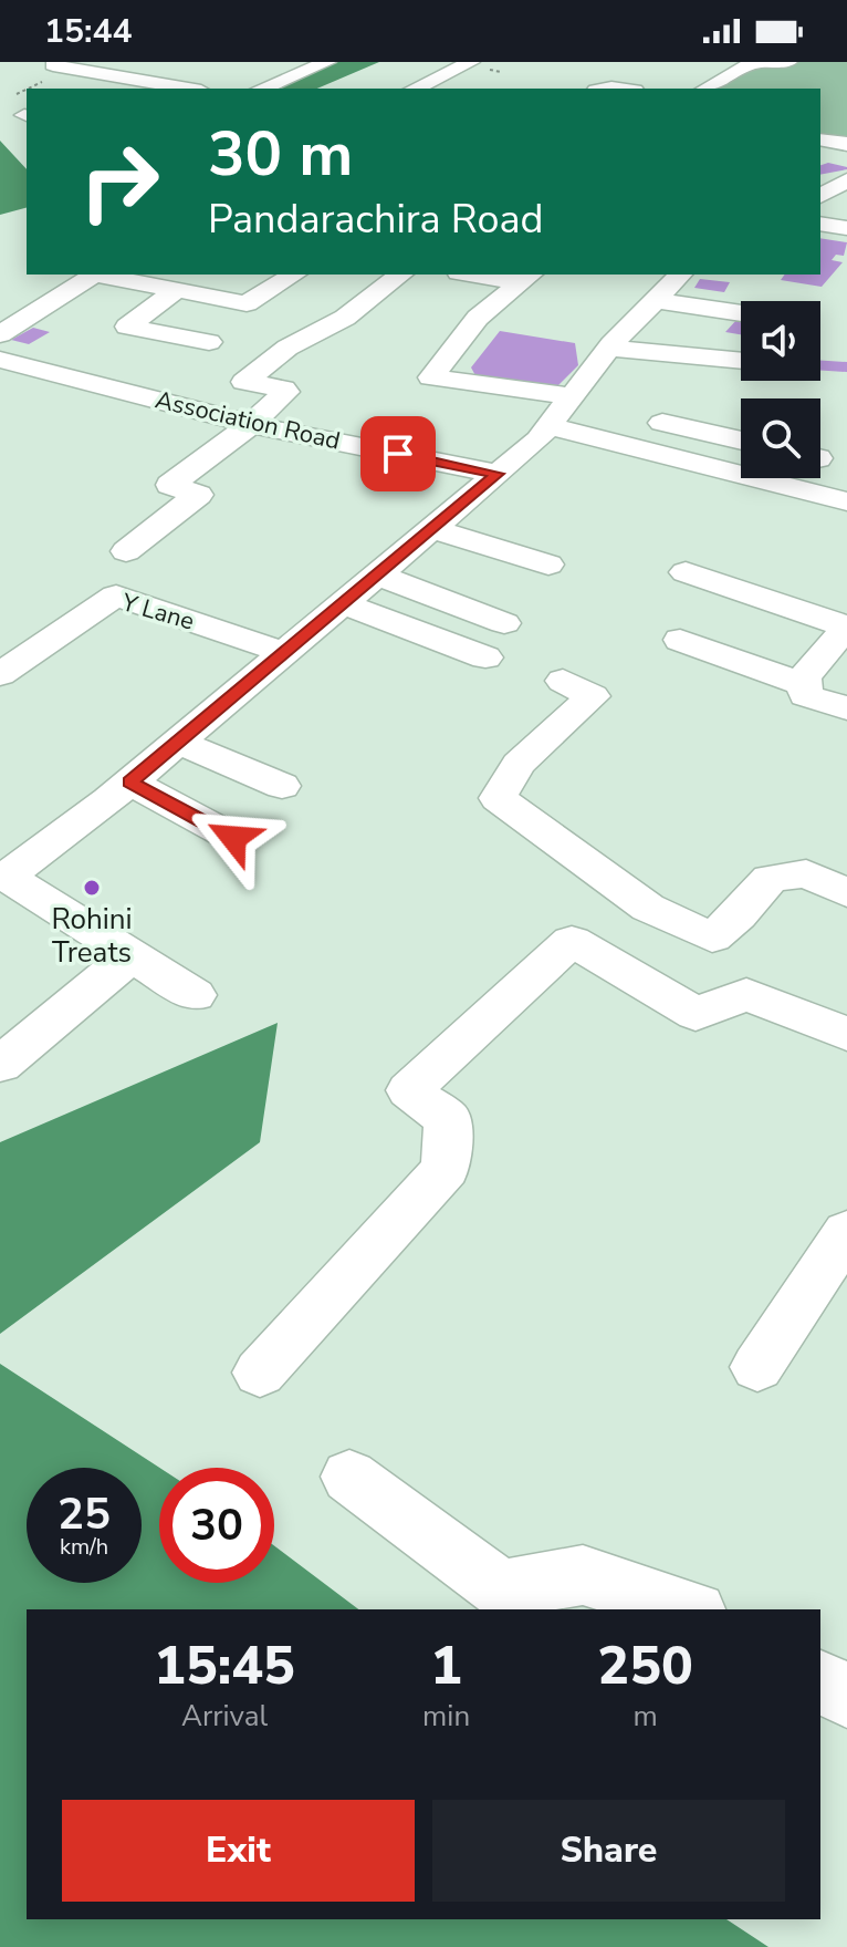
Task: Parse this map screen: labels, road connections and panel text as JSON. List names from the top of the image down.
{
  "streets": {
    "street": ["Association Road", "Y Lane"]
  },
  "places": ["Rohini Treats"],
  "page": {
    "status": "15:44",
    "turn": ["30 m", "Pandarachira Road"],
    "speed": "25 km/h",
    "limit": "30",
    "eta": [
      "15:45",
      "Arrival",
      "1",
      "min",
      "250",
      "m"
    ],
    "buttons": ["Exit", "Share"]
  }
}
